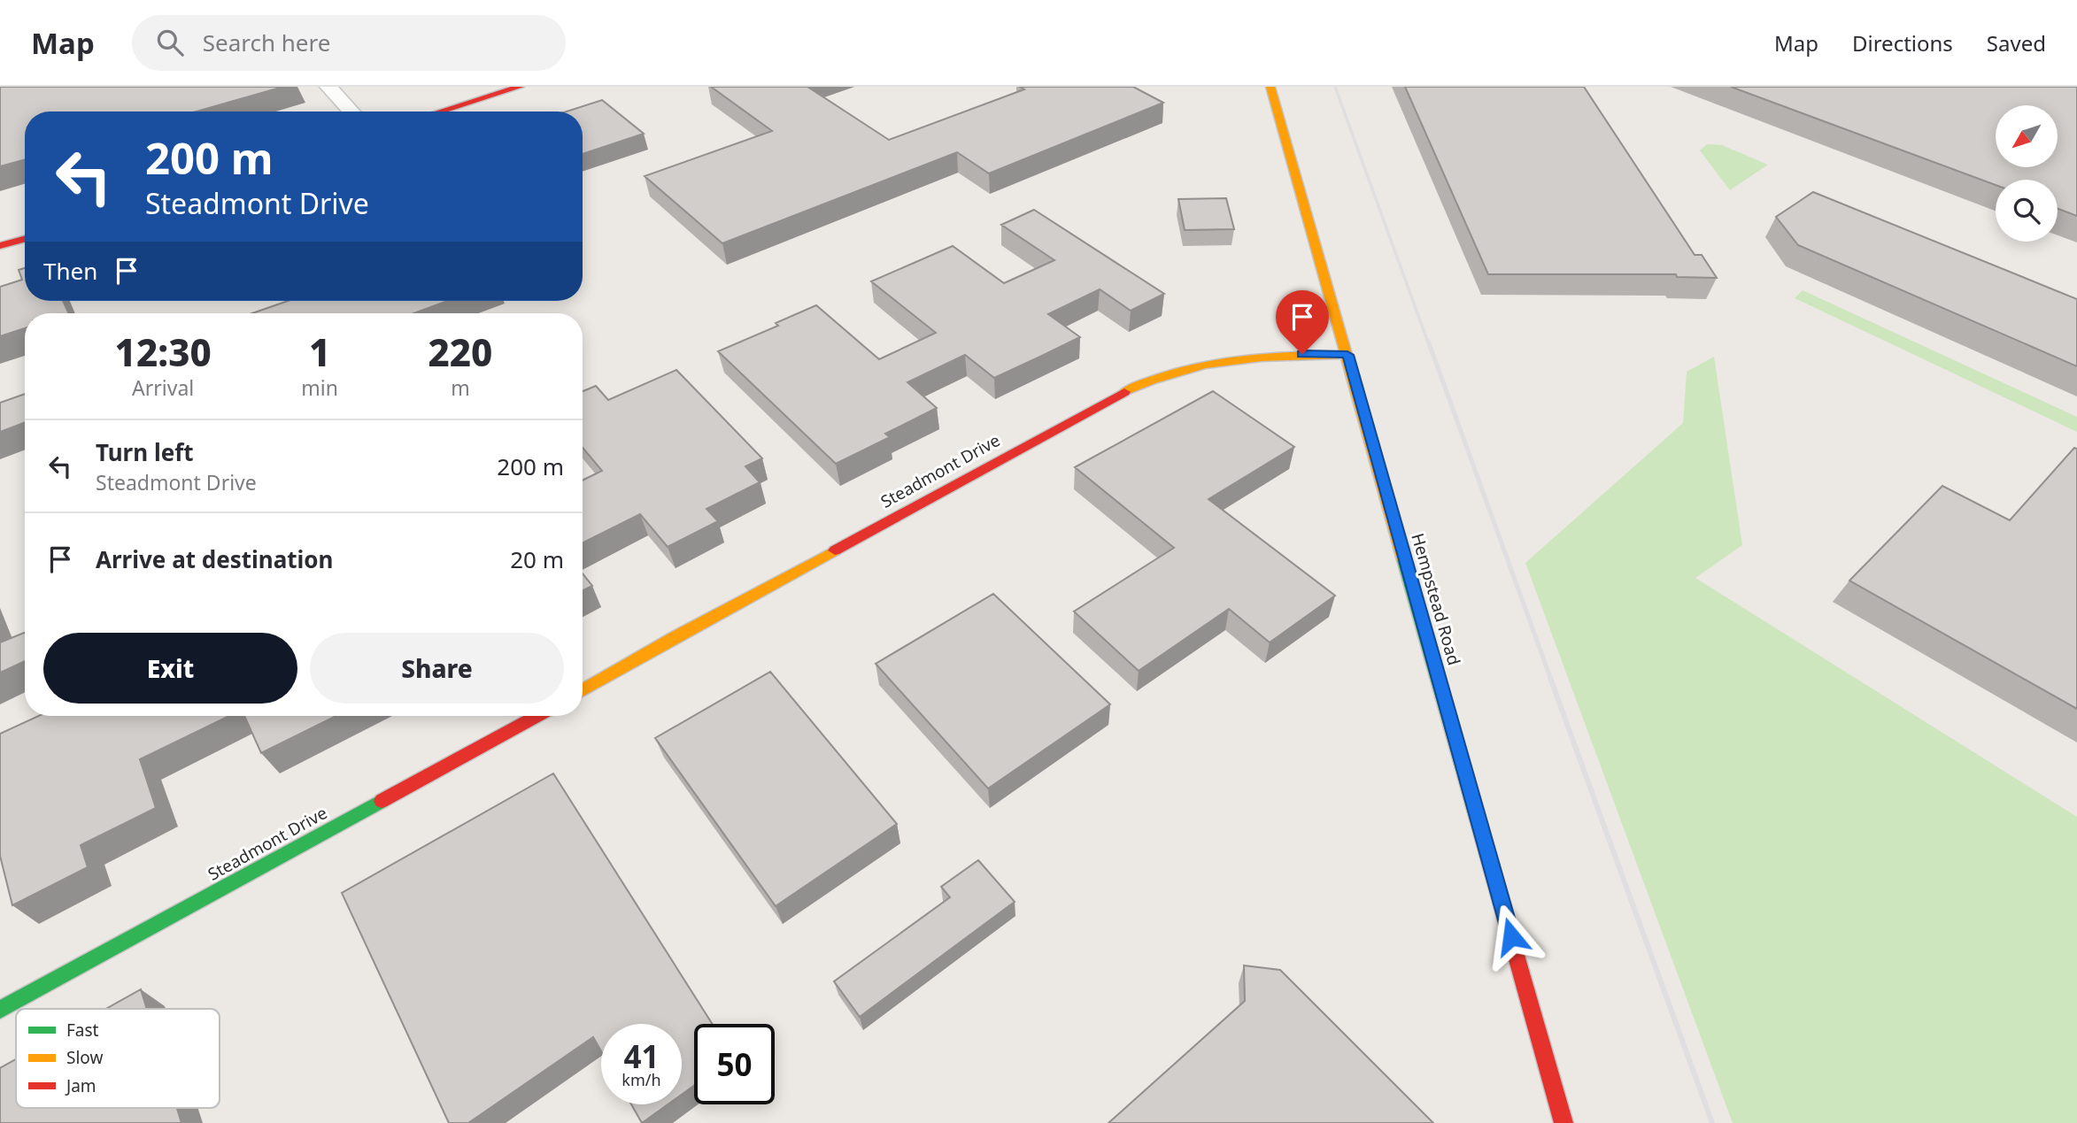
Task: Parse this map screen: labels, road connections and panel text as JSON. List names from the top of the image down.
{
  "streets": {
    "street": ["Steadmont Drive", "Hempstead Road"]
  },
  "crossings": [
    ["Steadmont Drive", "Hempstead Road"]
  ],
  "legend": ["Fast", "Slow", "Jam"],
  "north": "bottom left",
  "page": {
    "header": "Map",
    "search": "Search here",
    "nav": ["Map", "Directions", "Saved"],
    "turn": ["200 m", "Steadmont Drive"],
    "then": "Then",
    "eta": [
      "12:30",
      "Arrival",
      "1",
      "min",
      "220",
      "m"
    ],
    "list": [
      {
        "name": "Turn left",
        "note": "Steadmont Drive",
        "value": "200 m"
      },
      {
        "name": "Arrive at destination",
        "value": "20 m"
      }
    ],
    "buttons": ["Exit", "Share"],
    "speed": "41 km/h",
    "limit": "50"
  }
}
